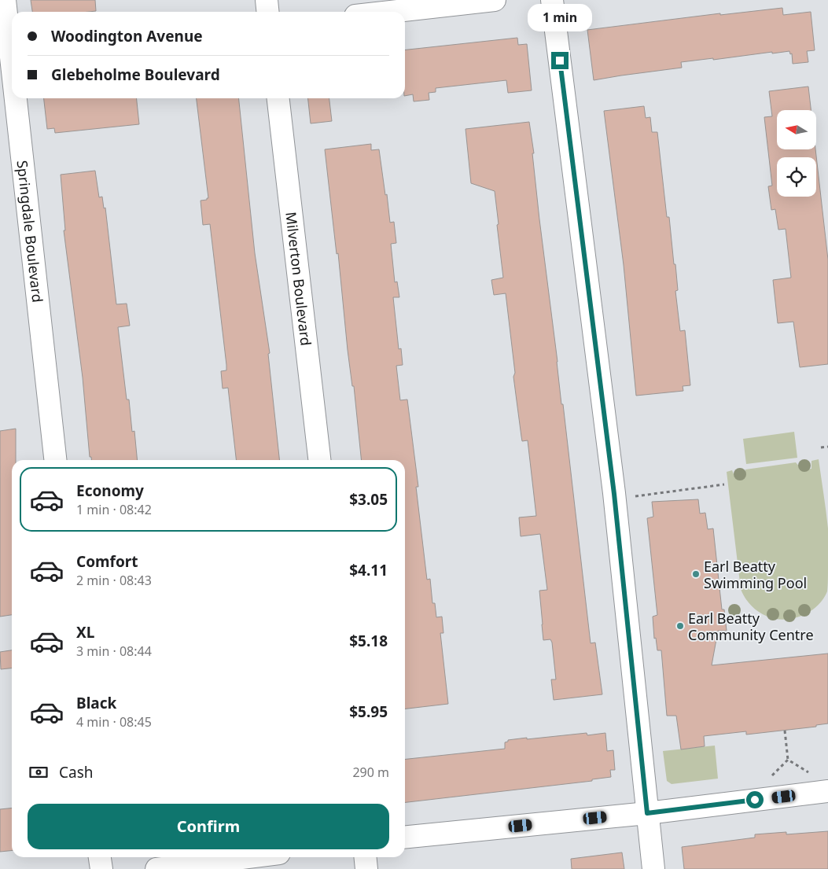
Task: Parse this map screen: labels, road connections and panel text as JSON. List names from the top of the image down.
{
  "streets": {
    "street": ["Springdale Boulevard", "Milverton Boulevard"]
  },
  "places": ["Earl Beatty Swimming Pool", "Earl Beatty Community Centre"],
  "north": "left",
  "page": {
    "bubble": "1 min",
    "banner": ["Woodington Avenue", "Glebeholme Boulevard"],
    "list": [
      {
        "name": "Economy",
        "note": "1 min · 08:42",
        "value": "$3.05"
      },
      {
        "name": "Comfort",
        "note": "2 min · 08:43",
        "value": "$4.11"
      },
      {
        "name": "XL",
        "note": "3 min · 08:44",
        "value": "$5.18"
      },
      {
        "name": "Black",
        "note": "4 min · 08:45",
        "value": "$5.95"
      }
    ],
    "pay": ["Cash", "290 m"],
    "buttons": "Confirm"
  }
}
